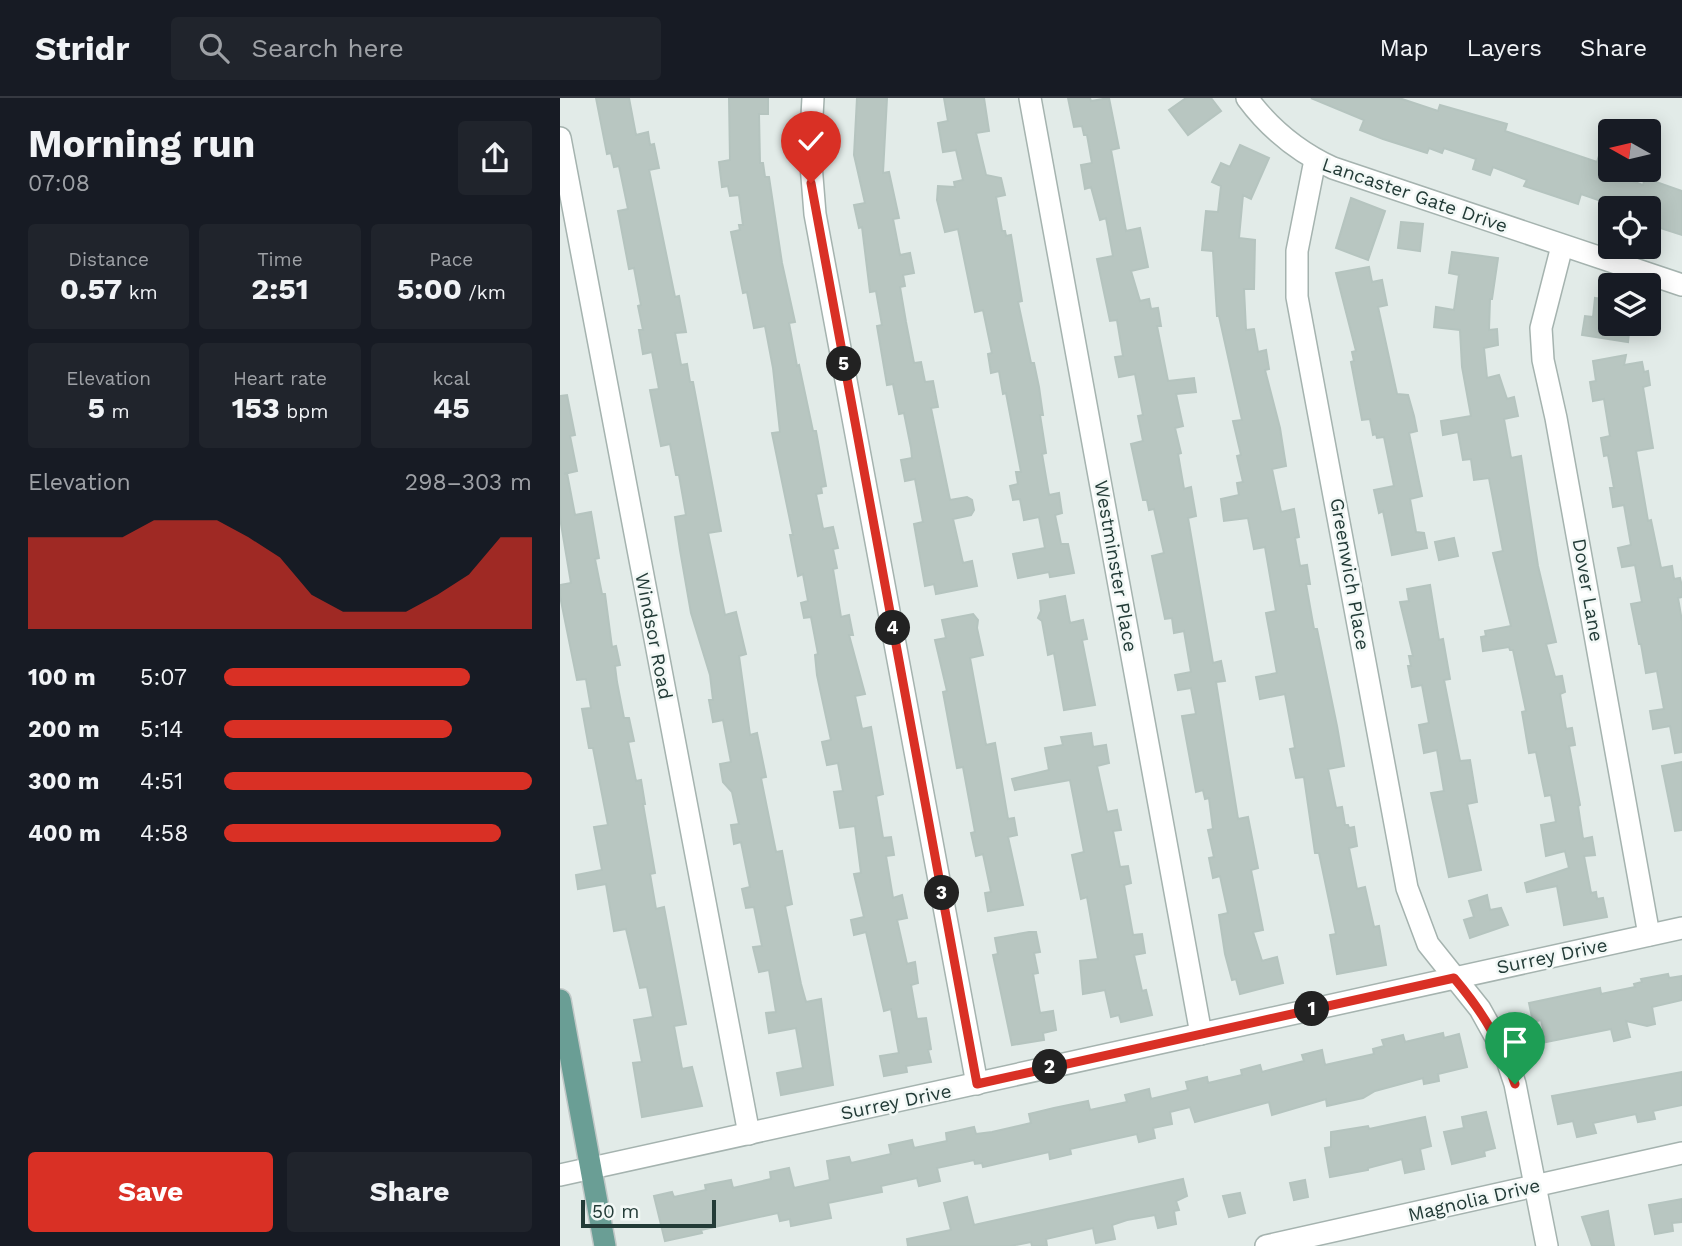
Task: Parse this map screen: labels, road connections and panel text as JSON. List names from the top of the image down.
{
  "streets": {
    "street": [
      "Lancaster Gate Drive",
      "Westminster Place",
      "Greenwich Place",
      "Dover Lane",
      "Windsor Road",
      "Surrey Drive",
      "Magnolia Drive"
    ]
  },
  "crossings": [
    ["Lancaster Gate Drive", "Greenwich Place"],
    ["Lancaster Gate Drive", "Dover Lane"],
    ["Westminster Place", "Surrey Drive"],
    ["Greenwich Place", "Surrey Drive"],
    ["Greenwich Place", "Magnolia Drive"],
    ["Dover Lane", "Surrey Drive"],
    ["Windsor Road", "Surrey Drive"]
  ],
  "scale_bar": "50 m",
  "north": "left",
  "page": {
    "header": "Stridr",
    "search": "Search here",
    "nav": ["Map", "Layers", "Share"],
    "heading": ["Morning run", "07:08"],
    "stats": [
      ["Distance", "0.57 km"],
      ["Time", "2:51"],
      ["Pace", "5:00 /km"],
      ["Elevation", "5 m"],
      ["Heart rate", "153 bpm"],
      ["kcal", "45"]
    ],
    "pins": [
      "5",
      "4",
      "3",
      "1",
      "2"
    ],
    "chart": ["Elevation", "298–303 m"],
    "list": [
      {
        "name": "100 m",
        "note": "5:07"
      },
      {
        "name": "200 m",
        "note": "5:14"
      },
      {
        "name": "300 m",
        "note": "4:51"
      },
      {
        "name": "400 m",
        "note": "4:58"
      }
    ],
    "buttons": ["Save", "Share"],
    "scale": "50 m"
  }
}
